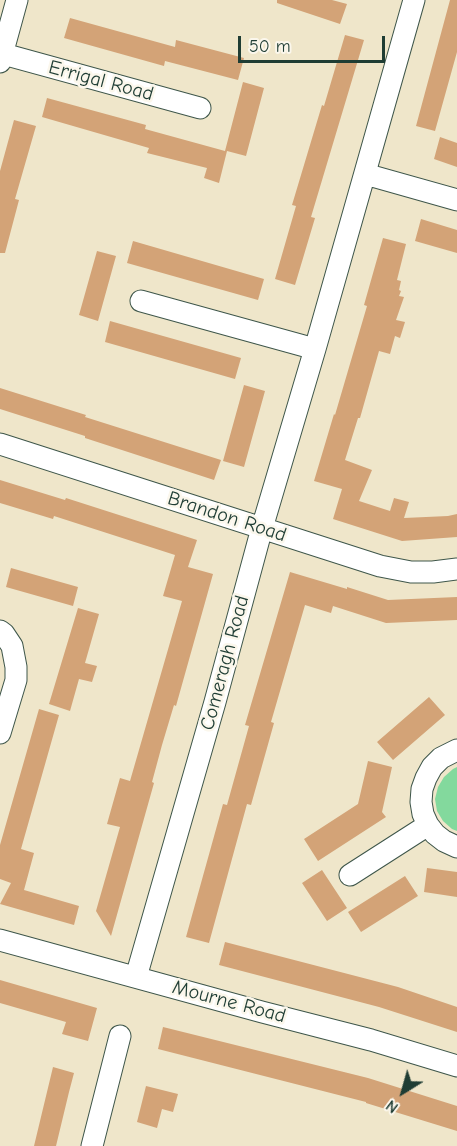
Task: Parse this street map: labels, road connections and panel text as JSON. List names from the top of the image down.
{
  "streets": {
    "street": [
      "Errigal Road",
      "Brandon Road",
      "Comeragh Road",
      "Mourne Road"
    ]
  },
  "crossings": [
    ["Brandon Road", "Comeragh Road"],
    ["Comeragh Road", "Mourne Road"]
  ],
  "scale_bar": "50 m",
  "north": "bottom left"
}
